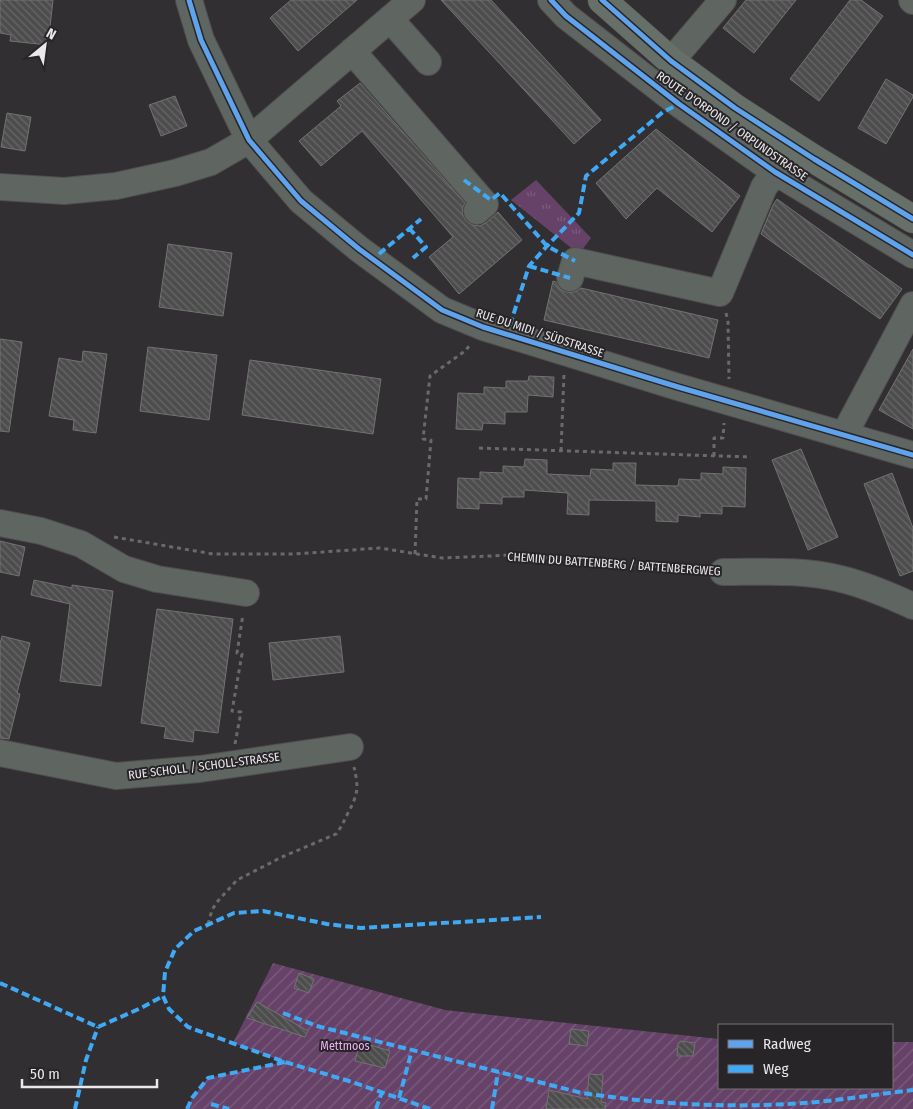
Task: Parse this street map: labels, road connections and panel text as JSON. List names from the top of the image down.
{
  "streets": {
    "main road": ["ROUTE D'ORPOND / ORPUNDSTRASSE"],
    "street": ["RUE DU MIDI / SÜDSTRASSE", "CHEMIN DU BATTENBERG / BATTENBERGWEG", "RUE SCHOLL / SCHOLL-STRASSE"]
  },
  "parks": ["Mettmoos"],
  "legend": ["Radweg", "Weg"],
  "scale_bar": "50 m",
  "north": "top right"
}
